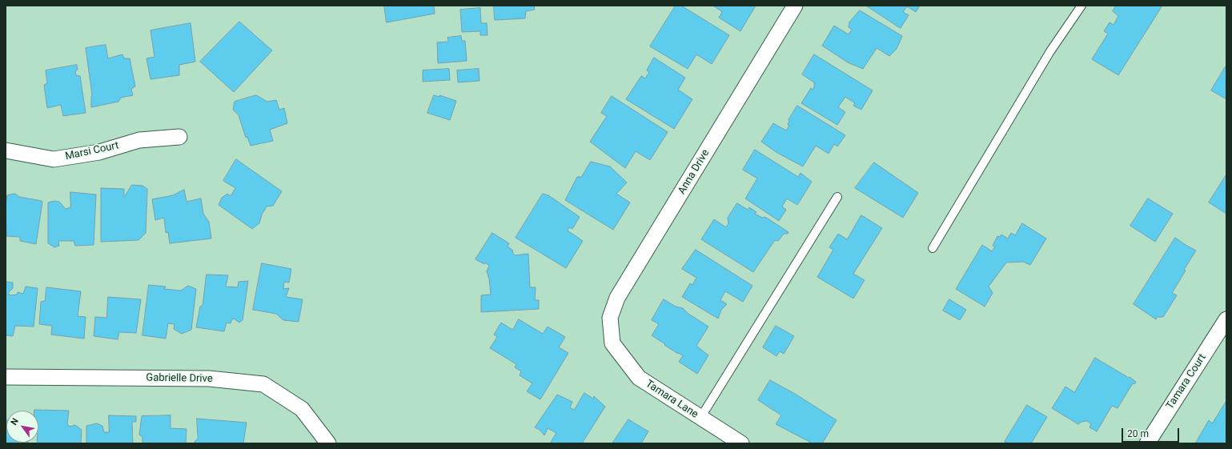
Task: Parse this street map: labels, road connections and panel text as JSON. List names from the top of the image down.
{
  "streets": {
    "street": [
      "Marsi Court",
      "Anna Drive",
      "Gabrielle Drive",
      "Tamara Court",
      "Tamara Lane"
    ]
  },
  "crossings": [
    ["Anna Drive", "Tamara Lane"]
  ],
  "scale_bar": "20 m",
  "north": "top left"
}
